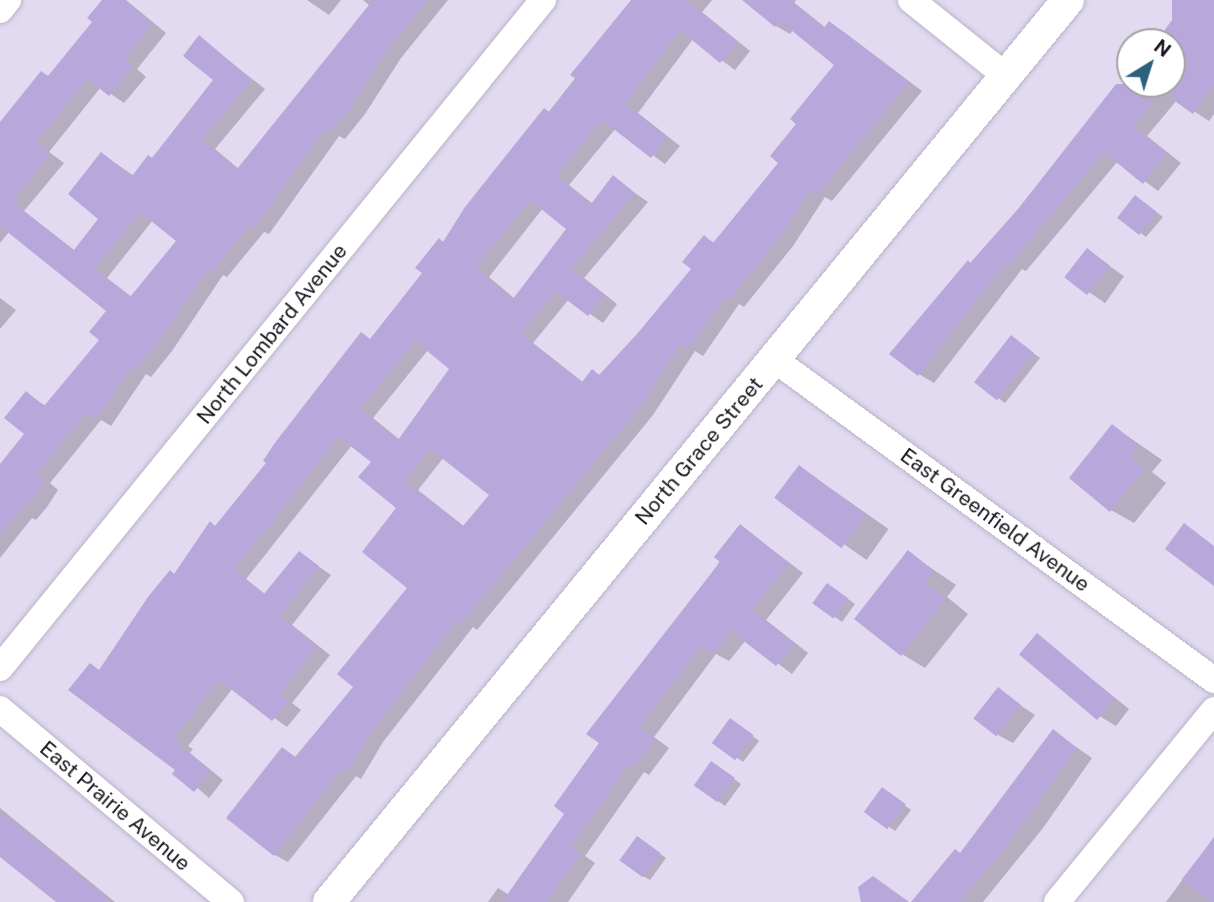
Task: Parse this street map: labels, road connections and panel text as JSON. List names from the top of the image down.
{
  "streets": {
    "street": [
      "North Lombard Avenue",
      "North Grace Street",
      "East Greenfield Avenue",
      "East Prairie Avenue"
    ]
  },
  "crossings": [
    ["North Grace Street", "East Greenfield Avenue"]
  ],
  "north": "top right"
}
